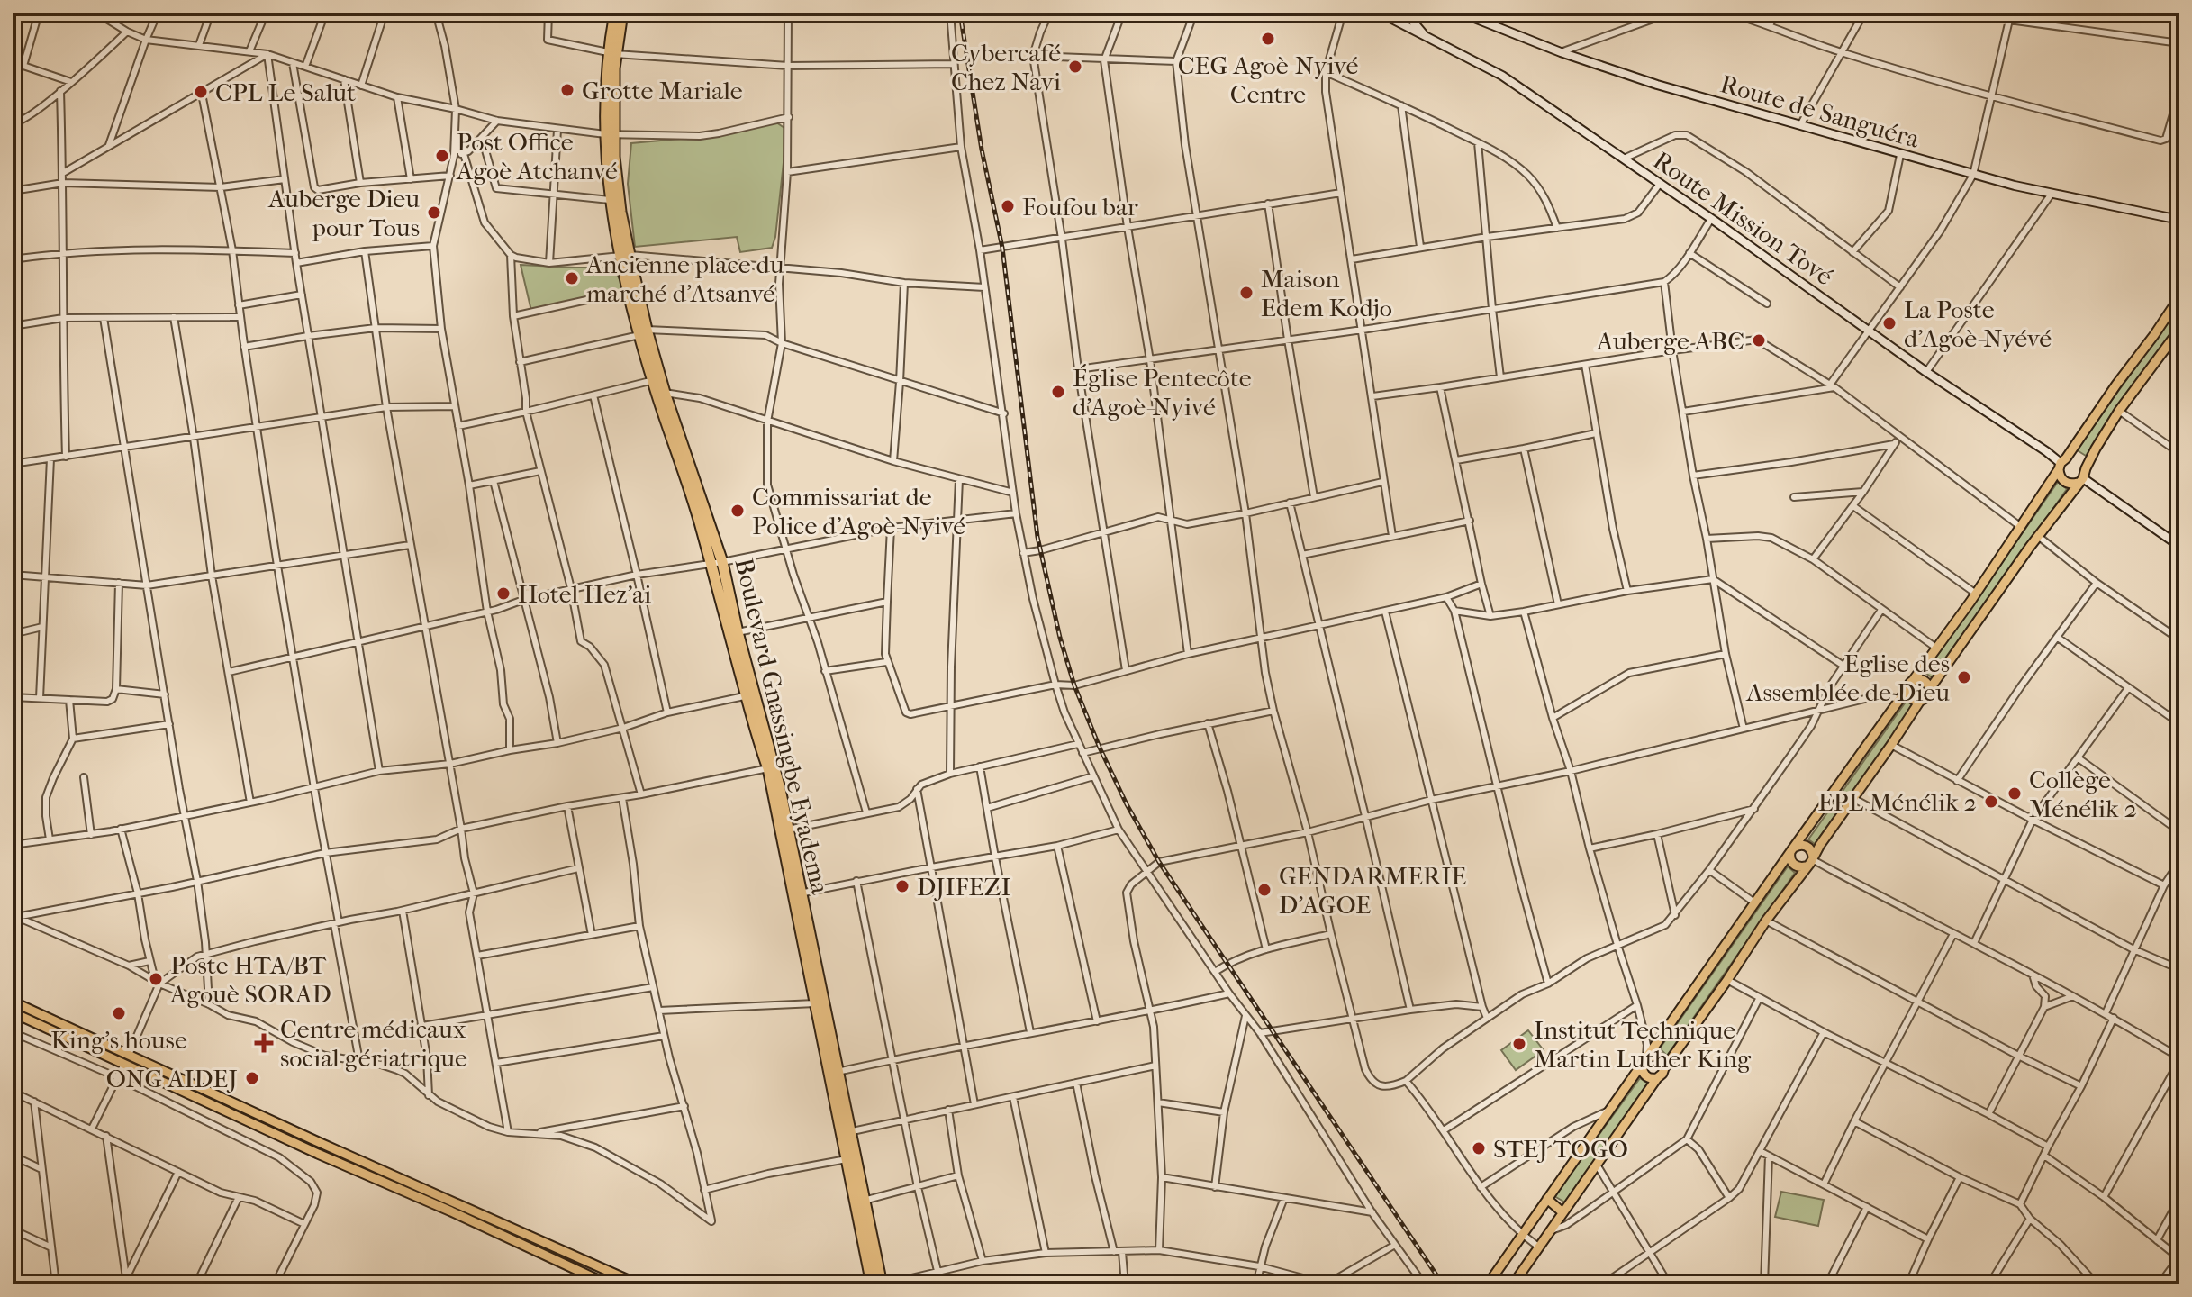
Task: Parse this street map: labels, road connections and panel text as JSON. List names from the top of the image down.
{
  "streets": {
    "highway": ["Boulevard Gnassingbe Eyadema"],
    "street": ["Route de Sanguéra", "Route Mission Tové"]
  },
  "places": {
    "other": [
      "CEG Agoè-Nyivé Centre",
      "Cybercafé Chez Navi",
      "Grotte Mariale",
      "CPL Le Salut",
      "Post Office Agoè Atchanvé",
      "Foufou bar",
      "Auberge Dieu pour Tous",
      "Ancienne place du marché d'Atsanvé",
      "Maison Edem Kodjo",
      "La Poste d'Agoè-Nyévé",
      "Auberge ABC",
      "Église Pentecôte d'Agoè-Nyivé",
      "Commissariat de Police d'Agoè-Nyivé",
      "Hotel Hez'ai",
      "Eglise des Assemblée de Dieu",
      "Collège Ménélik 2",
      "EPL Ménélik 2",
      "DJIFEZI",
      "GENDARMERIE D'AGOE",
      "Poste HTA/BT Agouè SORAD",
      "King's house",
      "Institut Technique Martin Luther King",
      "ONG AIDEJ",
      "STEJ TOGO"
    ],
    "health": ["Centre médicaux social gériatrique"]
  }
}
